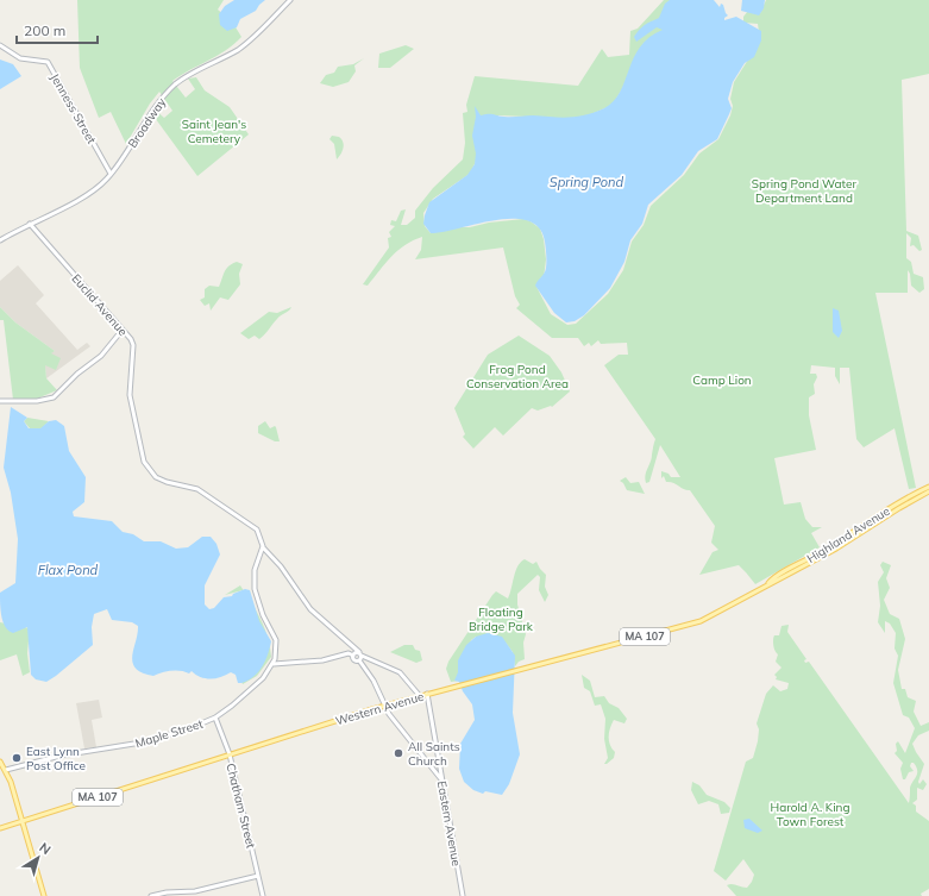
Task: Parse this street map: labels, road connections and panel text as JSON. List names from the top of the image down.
{
  "streets": {
    "main road": ["Highland Avenue", "MA 107", "Western Avenue"],
    "street": [
      "Jenness Street",
      "Broadway",
      "Euclid Avenue",
      "Maple Street",
      "Chatham Street",
      "Eastern Avenue"
    ]
  },
  "crossings": [
    ["Jenness Street", "Broadway"],
    ["Broadway", "Euclid Avenue"],
    ["Highland Avenue", "Western Avenue"],
    ["Western Avenue", "Chatham Street"],
    ["Western Avenue", "Eastern Avenue"],
    ["Maple Street", "Chatham Street"]
  ],
  "water": ["Spring Pond", "Flax Pond"],
  "parks": [
    "Saint Jean's Cemetery",
    "Spring Pond Water Department Land",
    "Frog Pond Conservation Area",
    "Camp Lion",
    "Floating Bridge Park",
    "Harold A. King Town Forest"
  ],
  "places": ["All Saints Church", "East Lynn Post Office"],
  "scale_bar": "200 m",
  "north": "top right"
}
